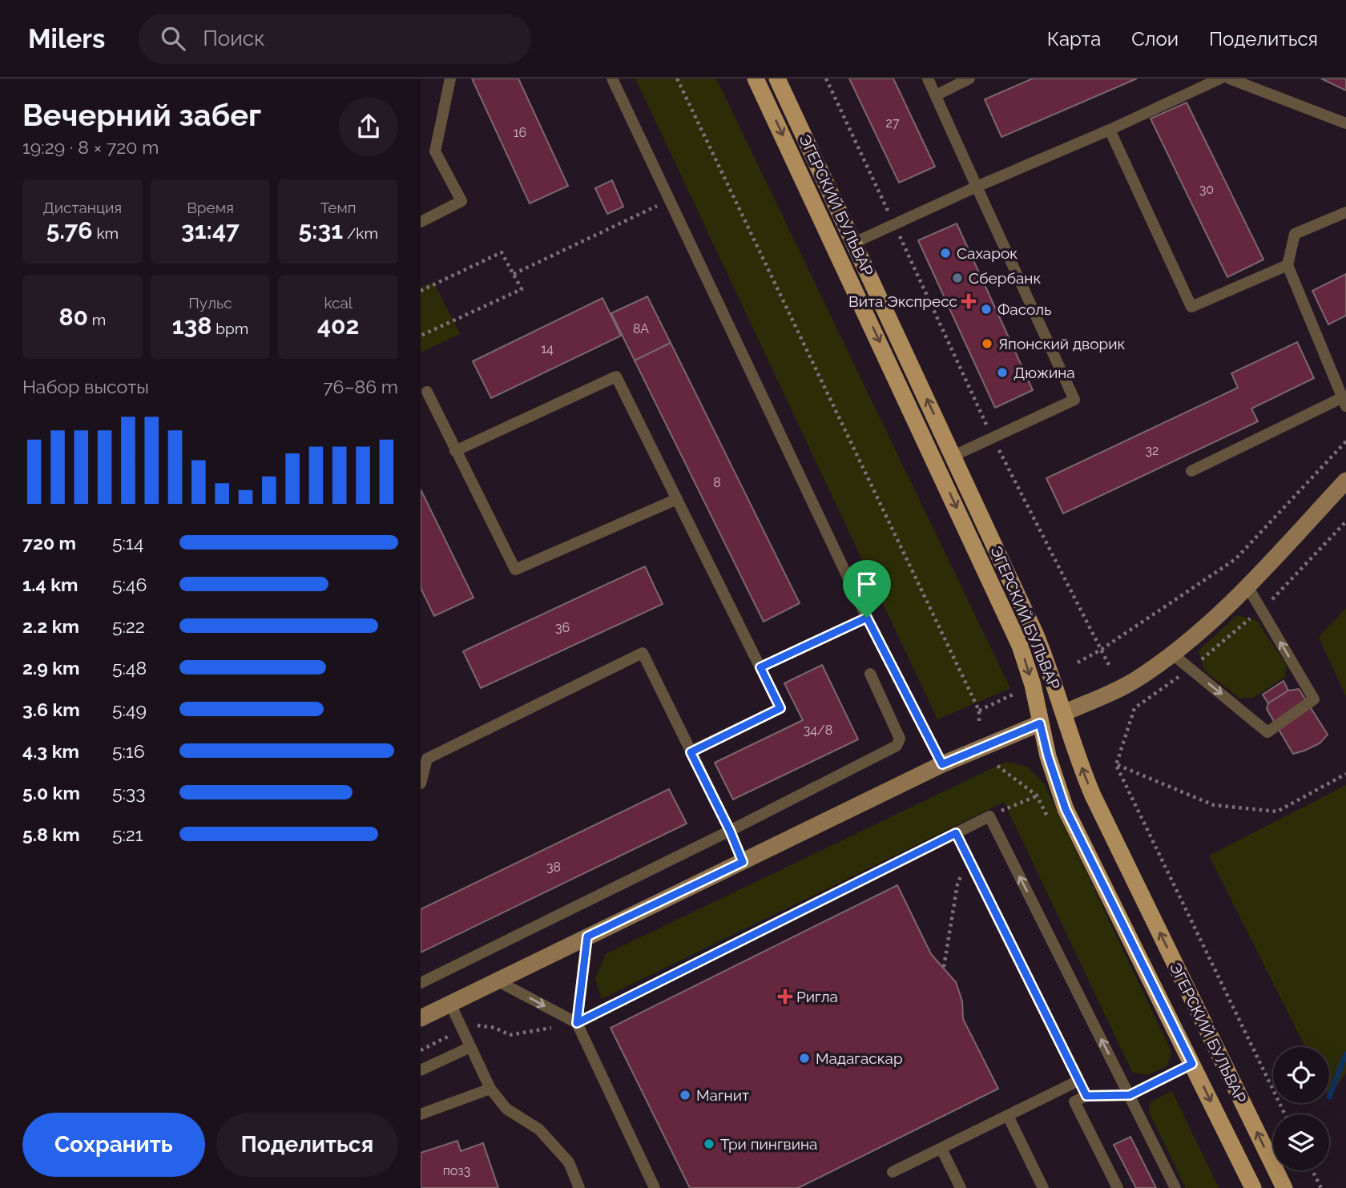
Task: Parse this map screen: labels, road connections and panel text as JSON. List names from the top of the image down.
{
  "streets": {
    "main road": ["ЭГЕРСКИЙ БУЛЬВАР"]
  },
  "places": {
    "other": [
      "Сахарок",
      "Сбербанк",
      "Фасоль",
      "Японский дворик",
      "Дюжина",
      "Мадагаскар",
      "Магнит",
      "Три пингвина"
    ],
    "health": ["Вита Экспресс", "Ригла"]
  },
  "house_numbers": [
    "27",
    "16",
    "30",
    "8А",
    "14",
    "32",
    "8",
    "36",
    "34/8",
    "38",
    "поз3"
  ],
  "page": {
    "header": "Milers",
    "search": "Поиск",
    "nav": ["Карта", "Слои", "Поделиться"],
    "heading": ["Вечерний забег", "19:29 · 8 × 720 m"],
    "stats": [
      ["Дистанция", "5.76 km"],
      ["Время", "31:47"],
      ["Темп", "5:31 /km"],
      ["80 m"],
      ["Пульс", "138 bpm"],
      ["kcal", "402"]
    ],
    "chart": ["Набор высоты", "76–86 m"],
    "list": [
      {
        "name": "720 m",
        "note": "5:14"
      },
      {
        "name": "1.4 km",
        "note": "5:46"
      },
      {
        "name": "2.2 km",
        "note": "5:22"
      },
      {
        "name": "2.9 km",
        "note": "5:48"
      },
      {
        "name": "3.6 km",
        "note": "5:49"
      },
      {
        "name": "4.3 km",
        "note": "5:16"
      },
      {
        "name": "5.0 km",
        "note": "5:33"
      },
      {
        "name": "5.8 km",
        "note": "5:21"
      }
    ],
    "buttons": ["Сохранить", "Поделиться"]
  }
}
